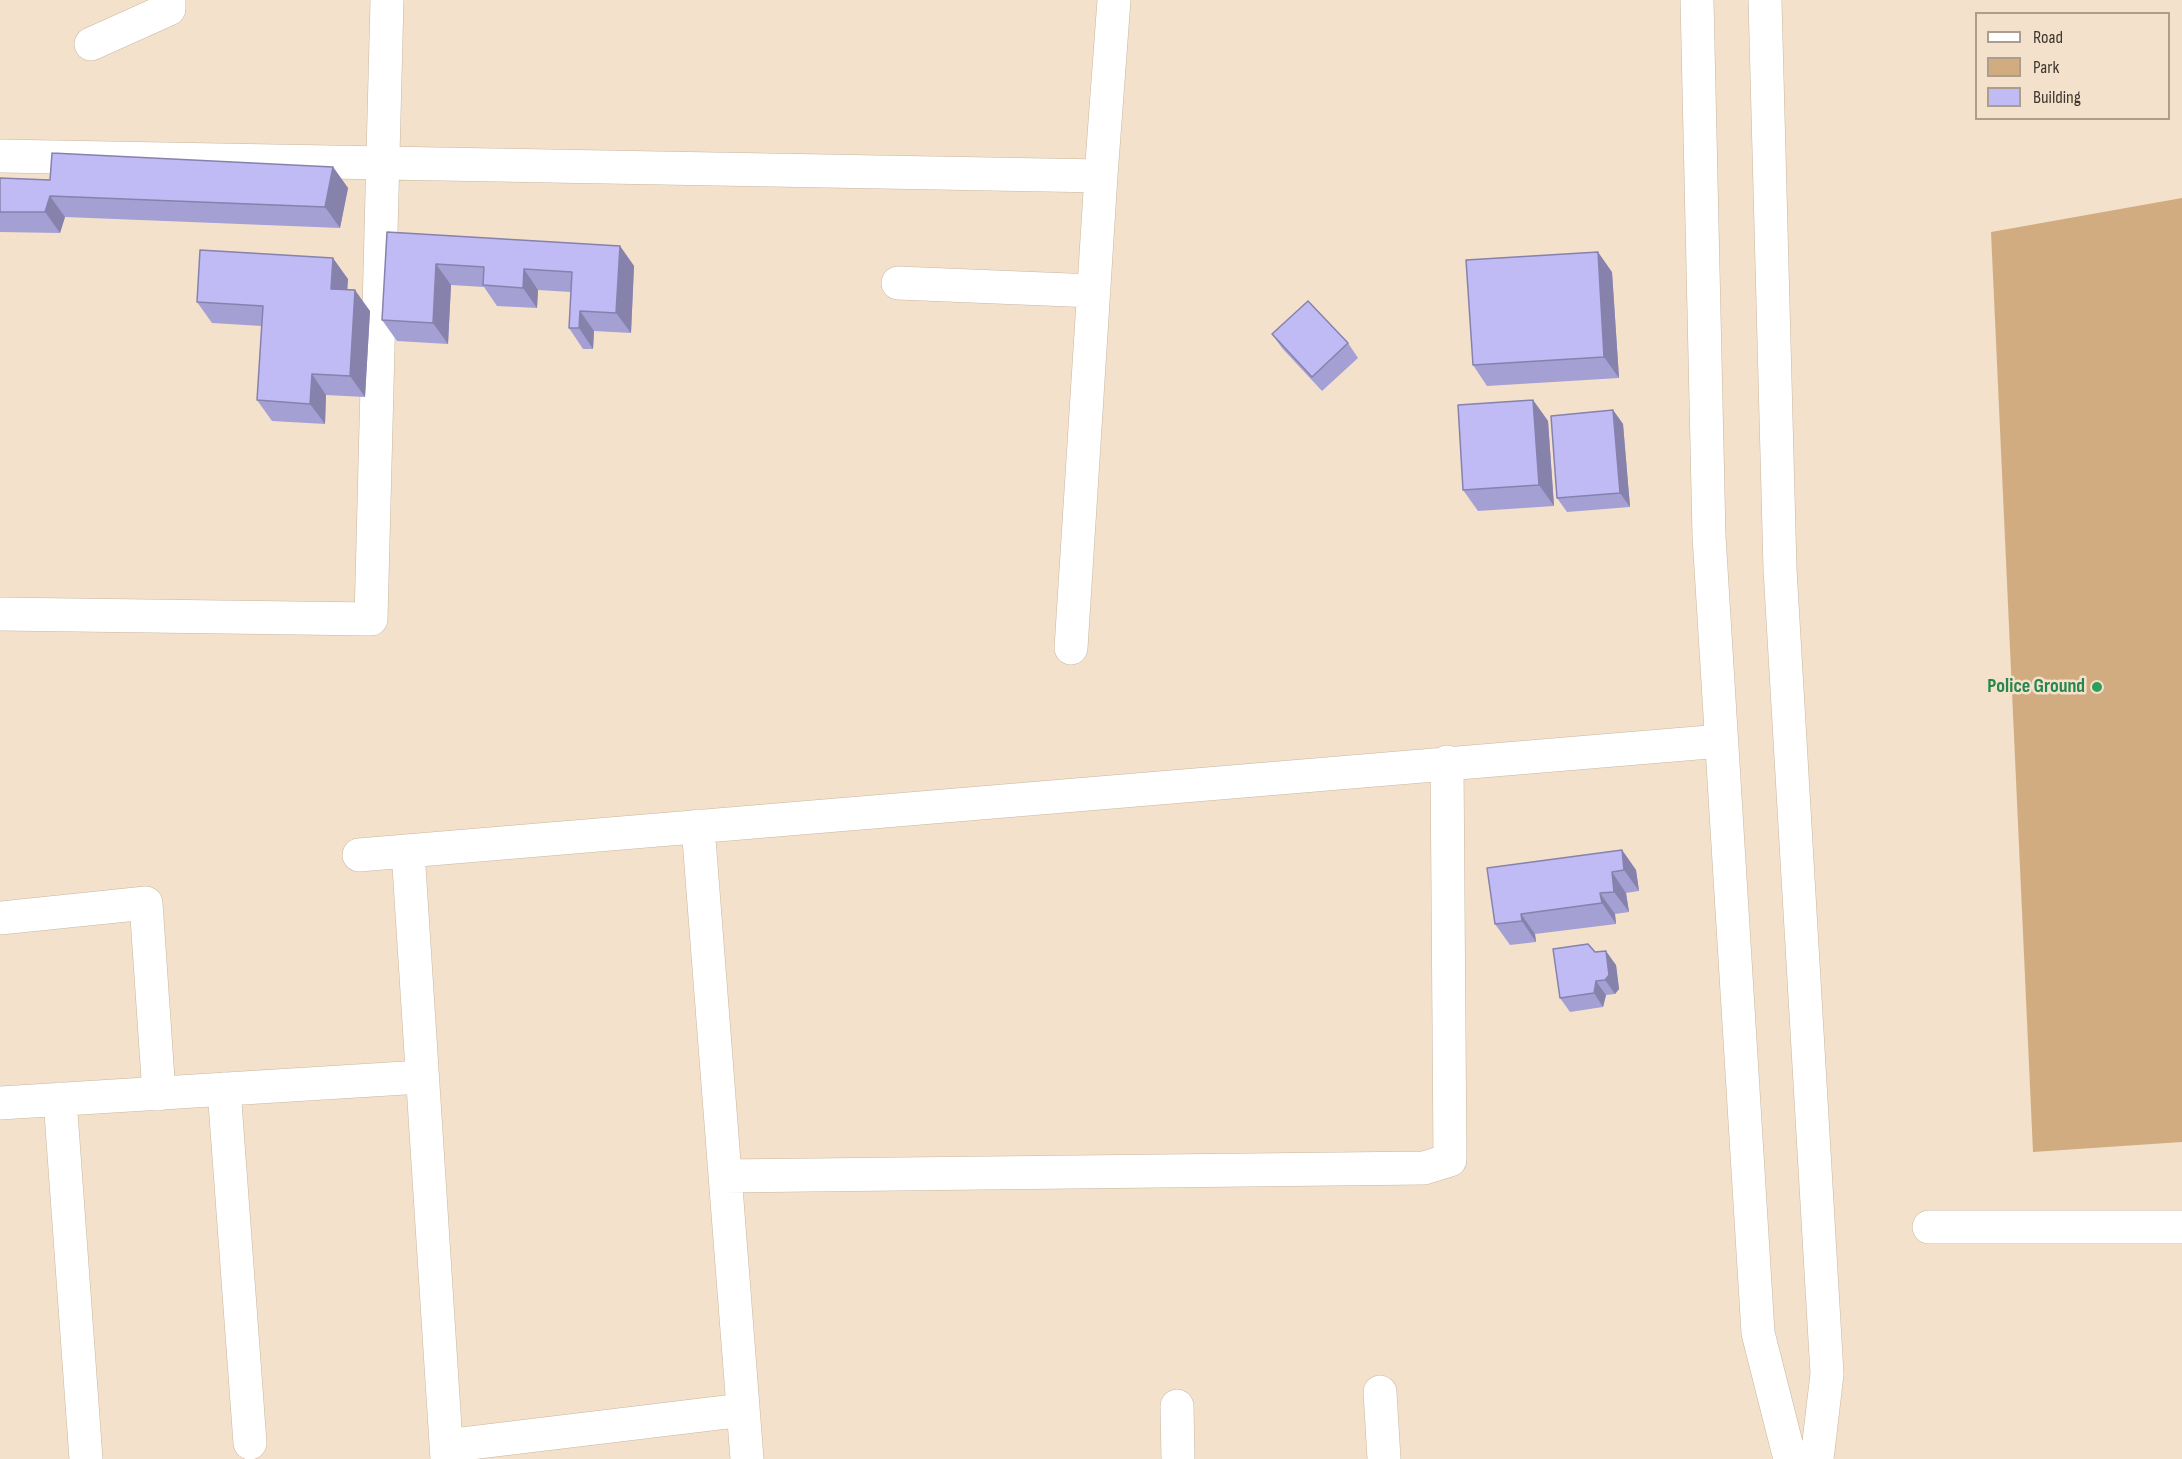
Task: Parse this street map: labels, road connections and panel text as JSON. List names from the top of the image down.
{
  "places": ["Police Ground"],
  "legend": ["Road", "Park", "Building"]
}
